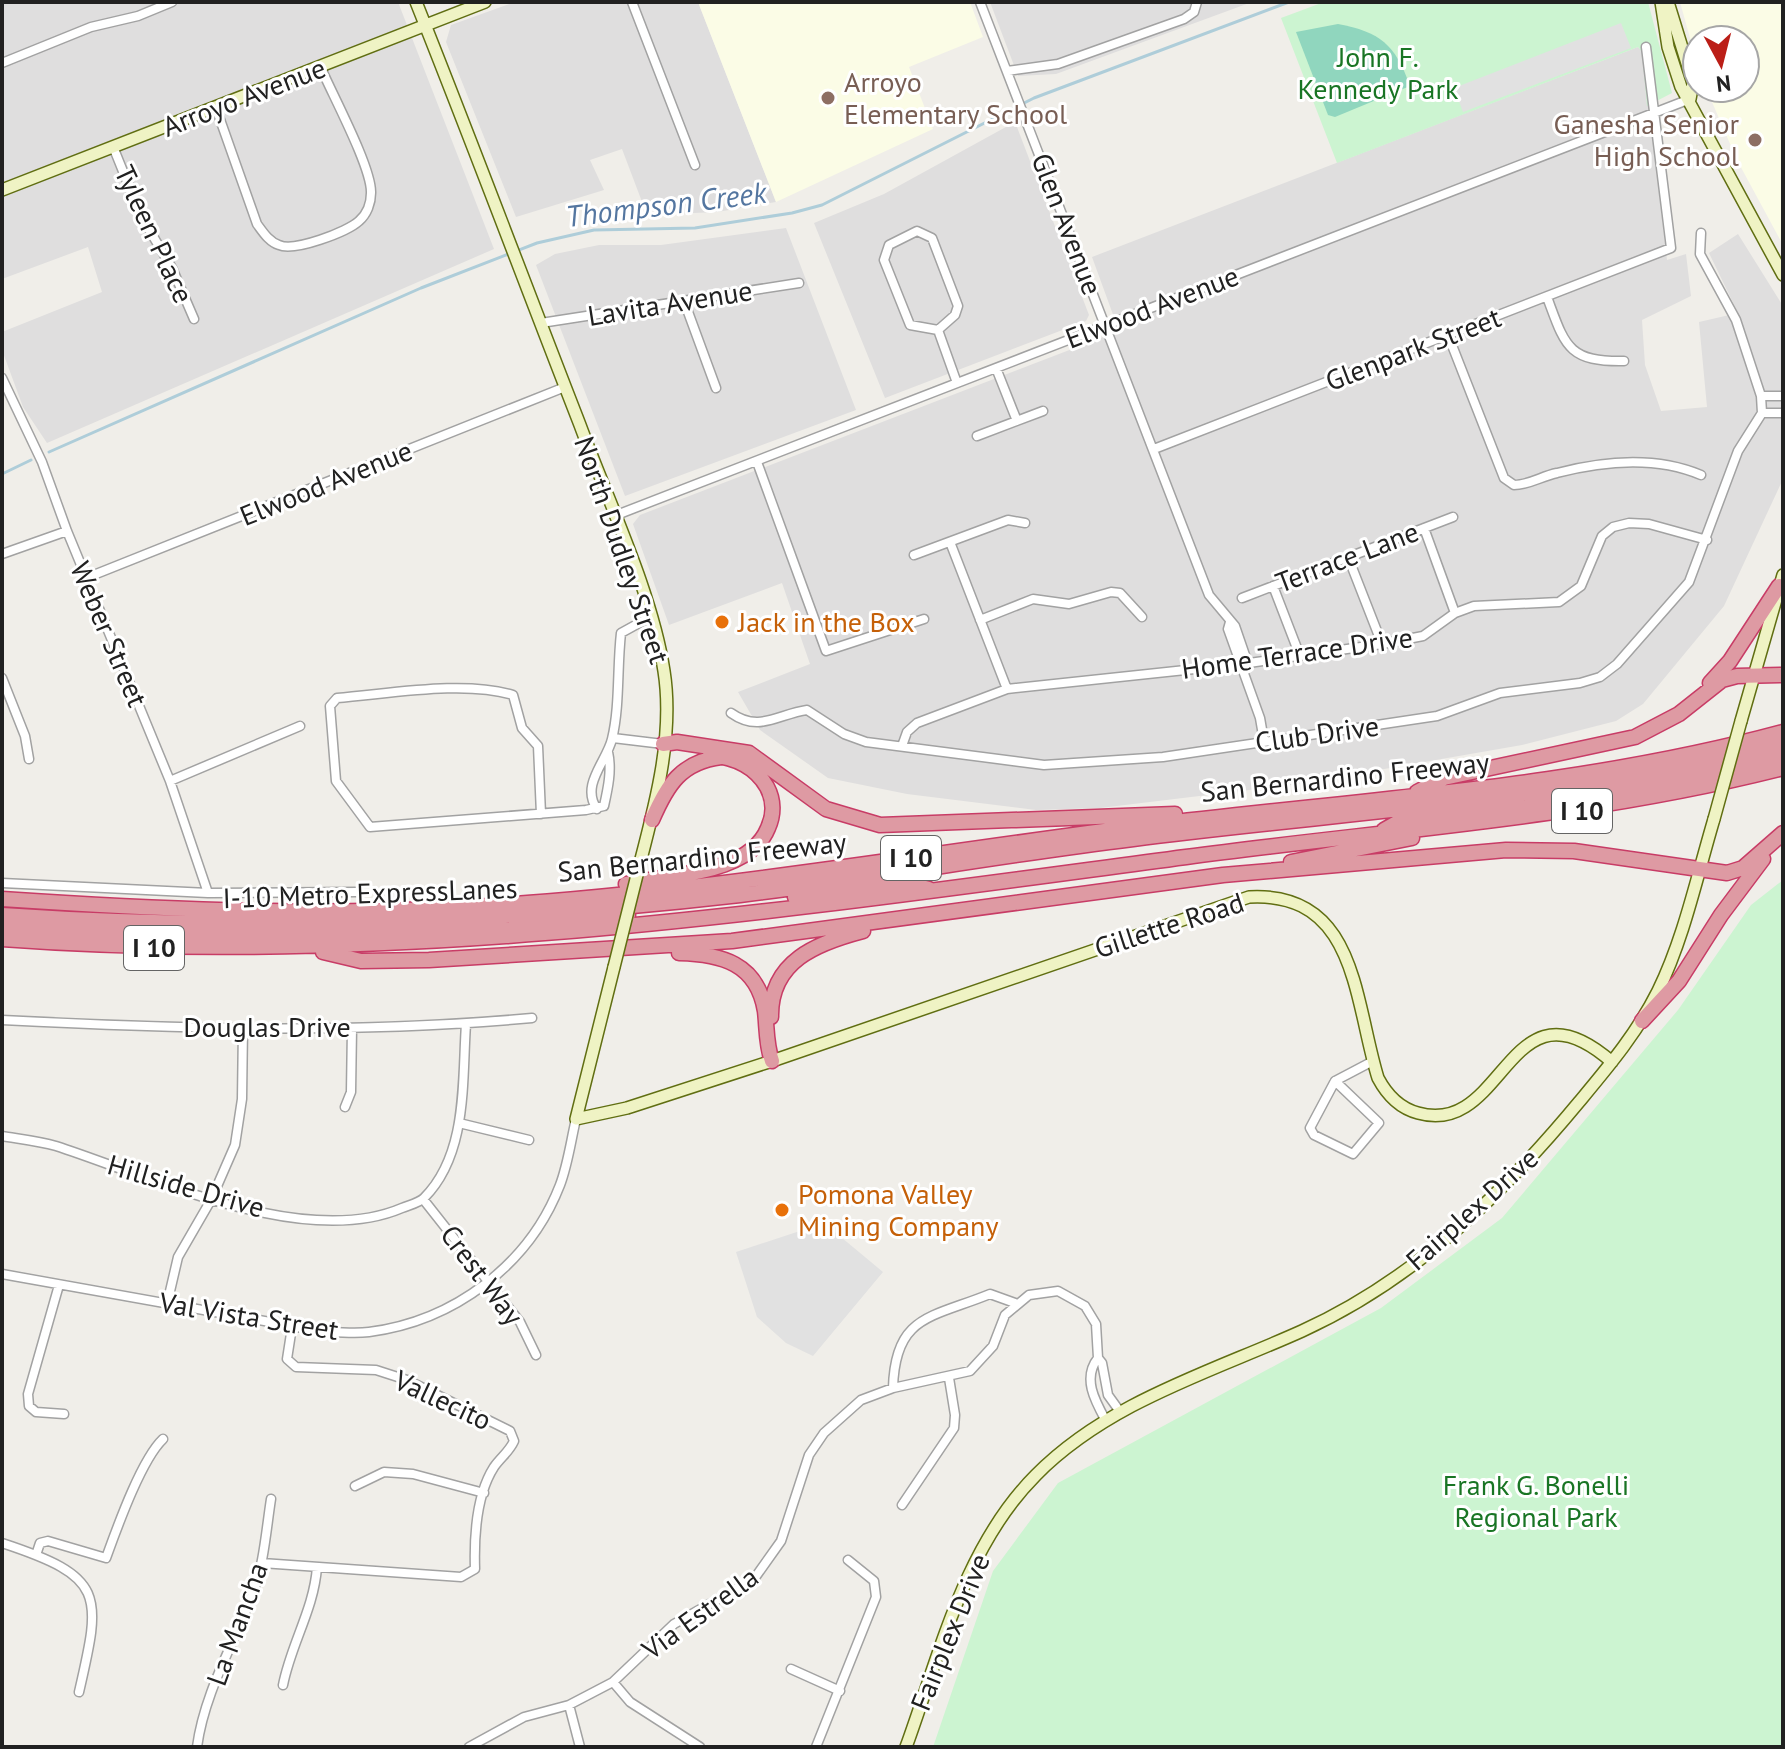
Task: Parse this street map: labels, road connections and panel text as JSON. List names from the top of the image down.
{
  "streets": {
    "highway": ["San Bernardino Freeway", "I 10", "I-10 Metro ExpressLanes"],
    "street": [
      "Arroyo Avenue",
      "Glen Avenue",
      "Tyleen Place",
      "Lavita Avenue",
      "Elwood Avenue",
      "Glenpark Street",
      "North Dudley Street",
      "Terrace Lane",
      "Weber Street",
      "Home Terrace Drive",
      "Club Drive",
      "Gillette Road",
      "Douglas Drive",
      "Hillside Drive",
      "Fairplex Drive",
      "Crest Way",
      "Val Vista Street",
      "Vallecito",
      "Via Estrella",
      "La Mancha"
    ]
  },
  "crossings": [
    ["Arroyo Avenue", "Tyleen Place"],
    ["Arroyo Avenue", "North Dudley Street"],
    ["Glen Avenue", "Elwood Avenue"],
    ["Glen Avenue", "Glenpark Street"],
    ["Glen Avenue", "Home Terrace Drive"],
    ["Glen Avenue", "Club Drive"],
    ["Lavita Avenue", "North Dudley Street"],
    ["Elwood Avenue", "Glenpark Street"],
    ["Elwood Avenue", "North Dudley Street"],
    ["Elwood Avenue", "Weber Street"],
    ["North Dudley Street", "Gillette Road"],
    ["North Dudley Street", "Val Vista Street"],
    ["Home Terrace Drive", "Club Drive"],
    ["I 10", "I-10 Metro ExpressLanes"],
    ["Gillette Road", "Fairplex Drive"],
    ["Gillette Road", "Val Vista Street"],
    ["Hillside Drive", "Crest Way"],
    ["Crest Way", "Val Vista Street"],
    ["Val Vista Street", "Vallecito"],
    ["Vallecito", "La Mancha"]
  ],
  "water": ["Thompson Creek"],
  "parks": ["John F. Kennedy Park", "Frank G. Bonelli Regional Park"],
  "places": [
    "Arroyo Elementary School",
    "Ganesha Senior High School",
    "Jack in the Box",
    "Pomona Valley Mining Company"
  ],
  "north": "bottom"
}
